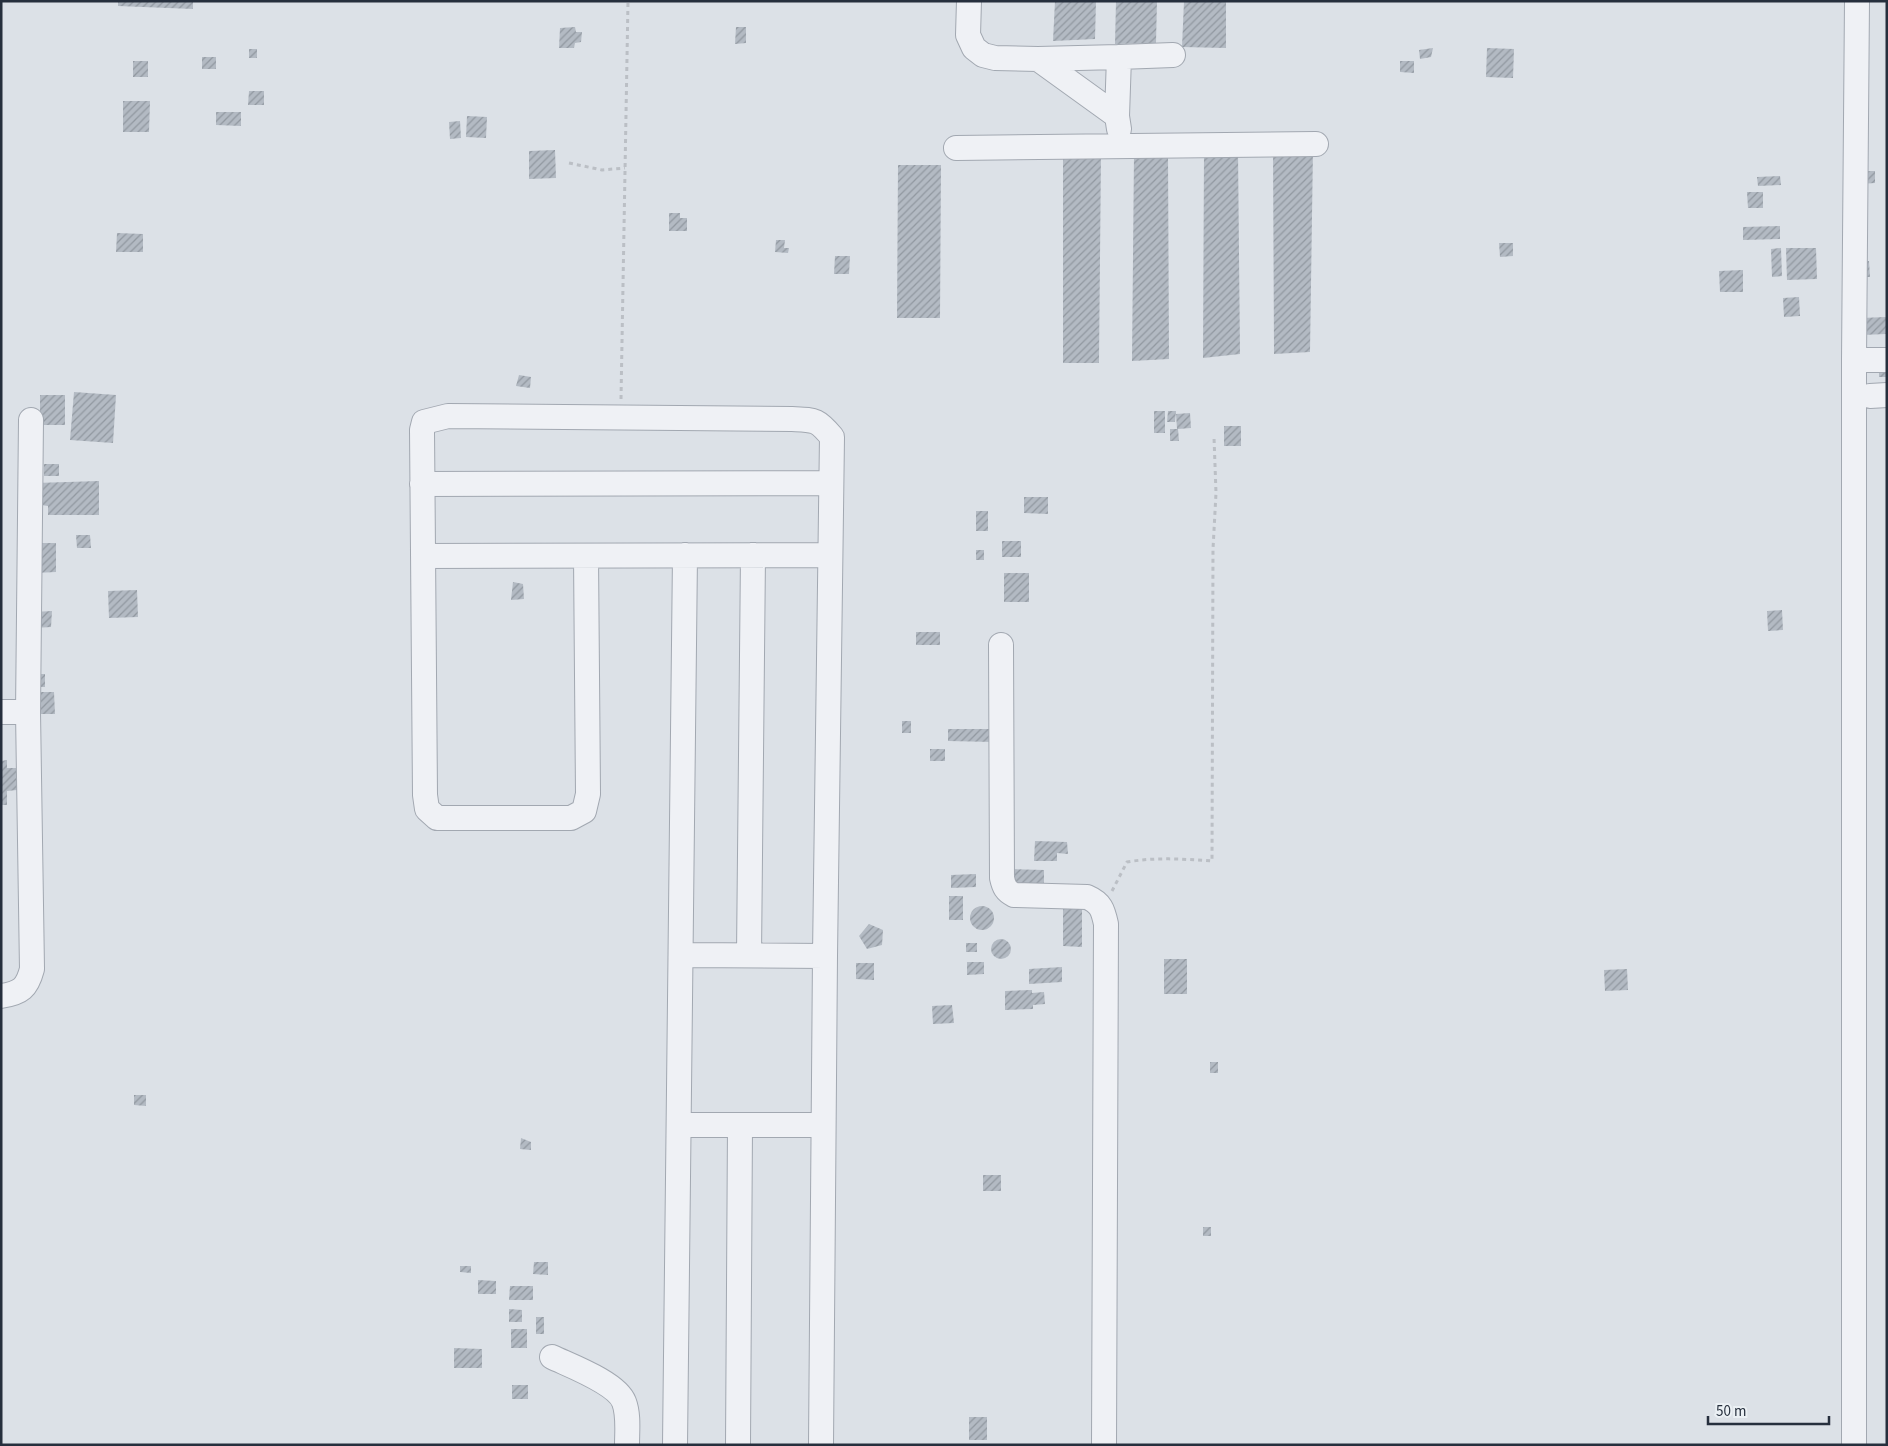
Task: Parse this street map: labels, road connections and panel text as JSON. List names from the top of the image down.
{
  "scale_bar": "50 m"
}
